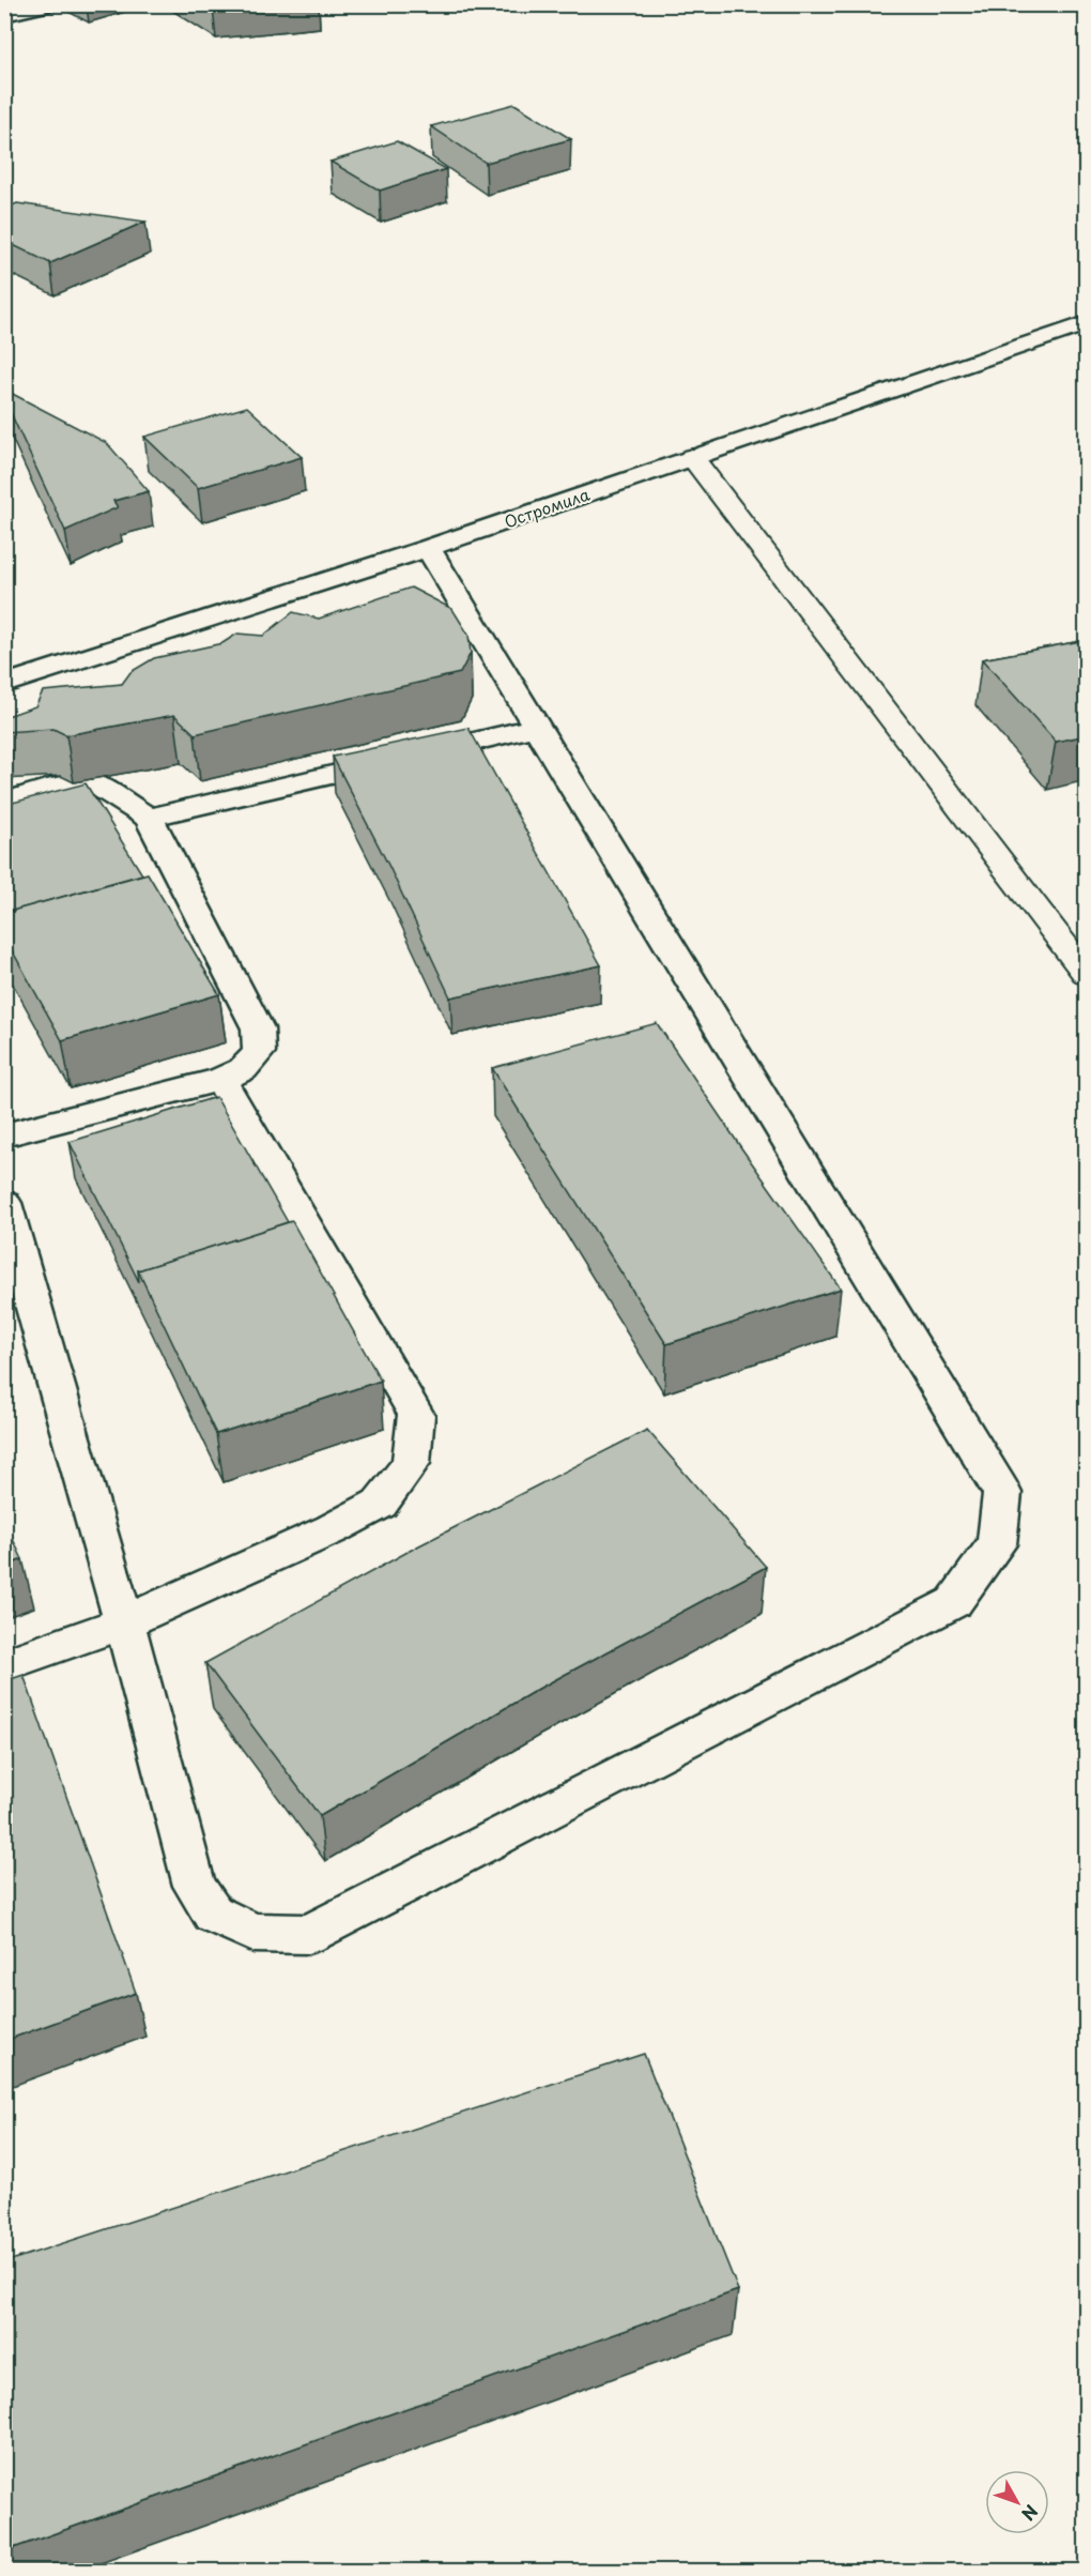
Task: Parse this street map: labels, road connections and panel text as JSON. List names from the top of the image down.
{
  "streets": {
    "street": ["Остромила"]
  },
  "north": "bottom right"
}
